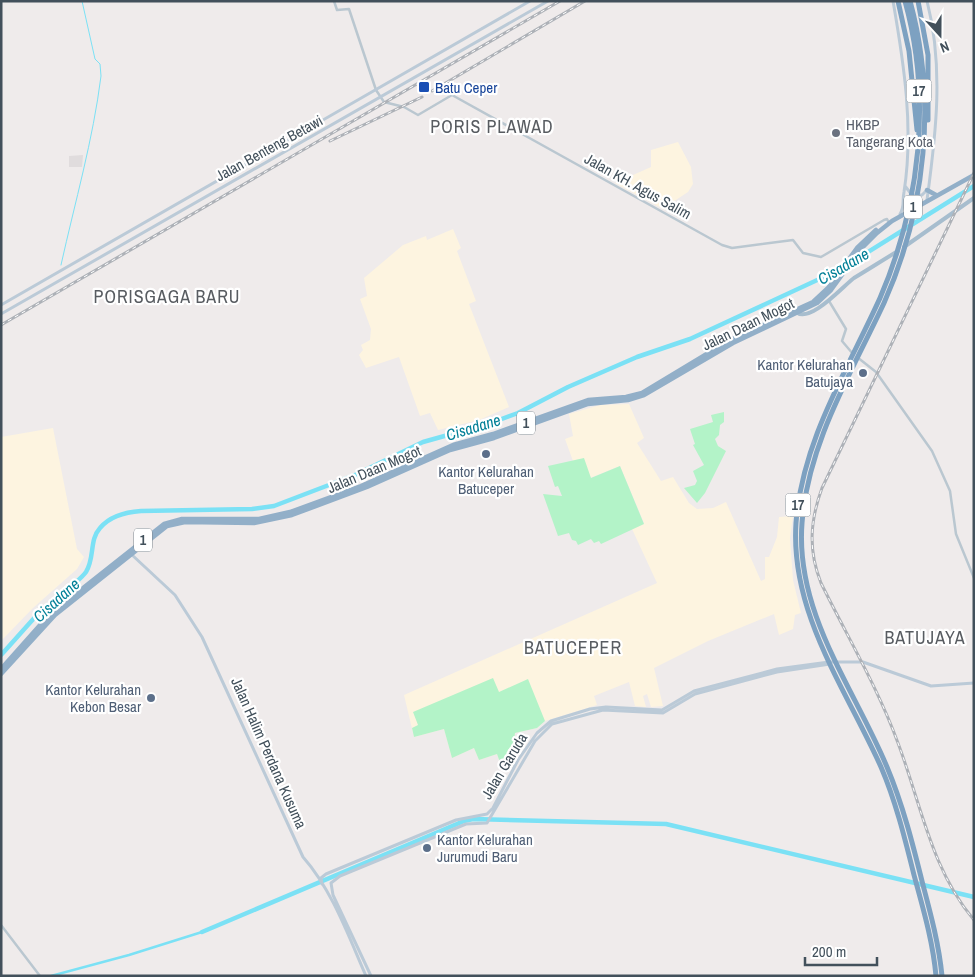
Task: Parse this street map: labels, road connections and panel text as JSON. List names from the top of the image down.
{
  "streets": {
    "highway": ["17", "1", "Jalan Daan Mogot"],
    "main road": ["Jalan Benteng Betawi", "Jalan Halim Perdana Kusuma", "Jalan Garuda"],
    "street": ["Jalan KH. Agus Salim"]
  },
  "crossings": [
    ["Jalan Benteng Betawi", "Jalan KH. Agus Salim"],
    ["Jalan KH. Agus Salim", "Jalan Daan Mogot"],
    ["Jalan Daan Mogot", "Jalan Halim Perdana Kusuma"],
    ["Jalan Halim Perdana Kusuma", "Jalan Garuda"]
  ],
  "districts": [
    "PORIS PLAWAD",
    "PORISGAGA BARU",
    "BATUJAYA",
    "BATUCEPER"
  ],
  "water": ["Cisadane"],
  "places": {
    "transit": ["Batu Ceper"],
    "other": [
      "HKBP Tangerang Kota",
      "Kantor Kelurahan Batujaya",
      "Kantor Kelurahan Batuceper",
      "Kantor Kelurahan Kebon Besar",
      "Kantor Kelurahan Jurumudi Baru"
    ]
  },
  "scale_bar": "200 m",
  "north": "bottom"
}
